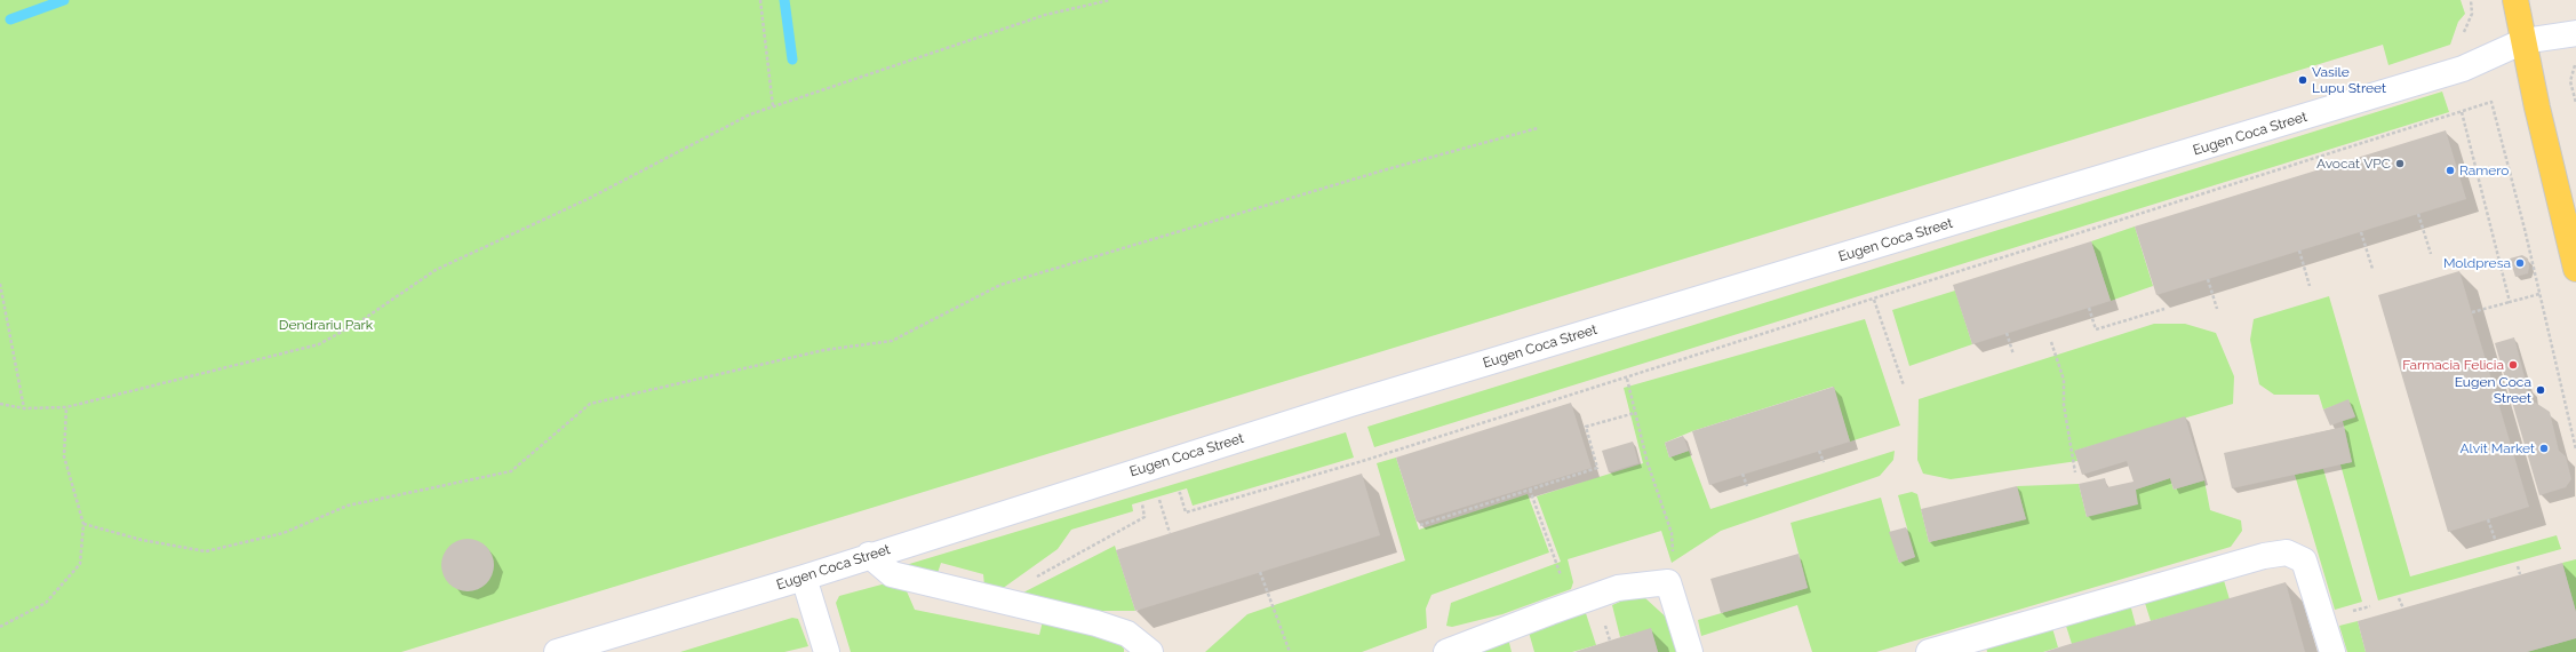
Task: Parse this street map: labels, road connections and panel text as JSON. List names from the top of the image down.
{
  "streets": {
    "street": ["Eugen Coca Street"]
  },
  "parks": ["Dendrariu Park"],
  "places": [
    "Vasile Lupu Street",
    "Avocat VPC",
    "Ramero",
    "Moldpresa",
    "Farmacia Felicia",
    "Eugen Coca Street",
    "Alvit Market"
  ]
}
